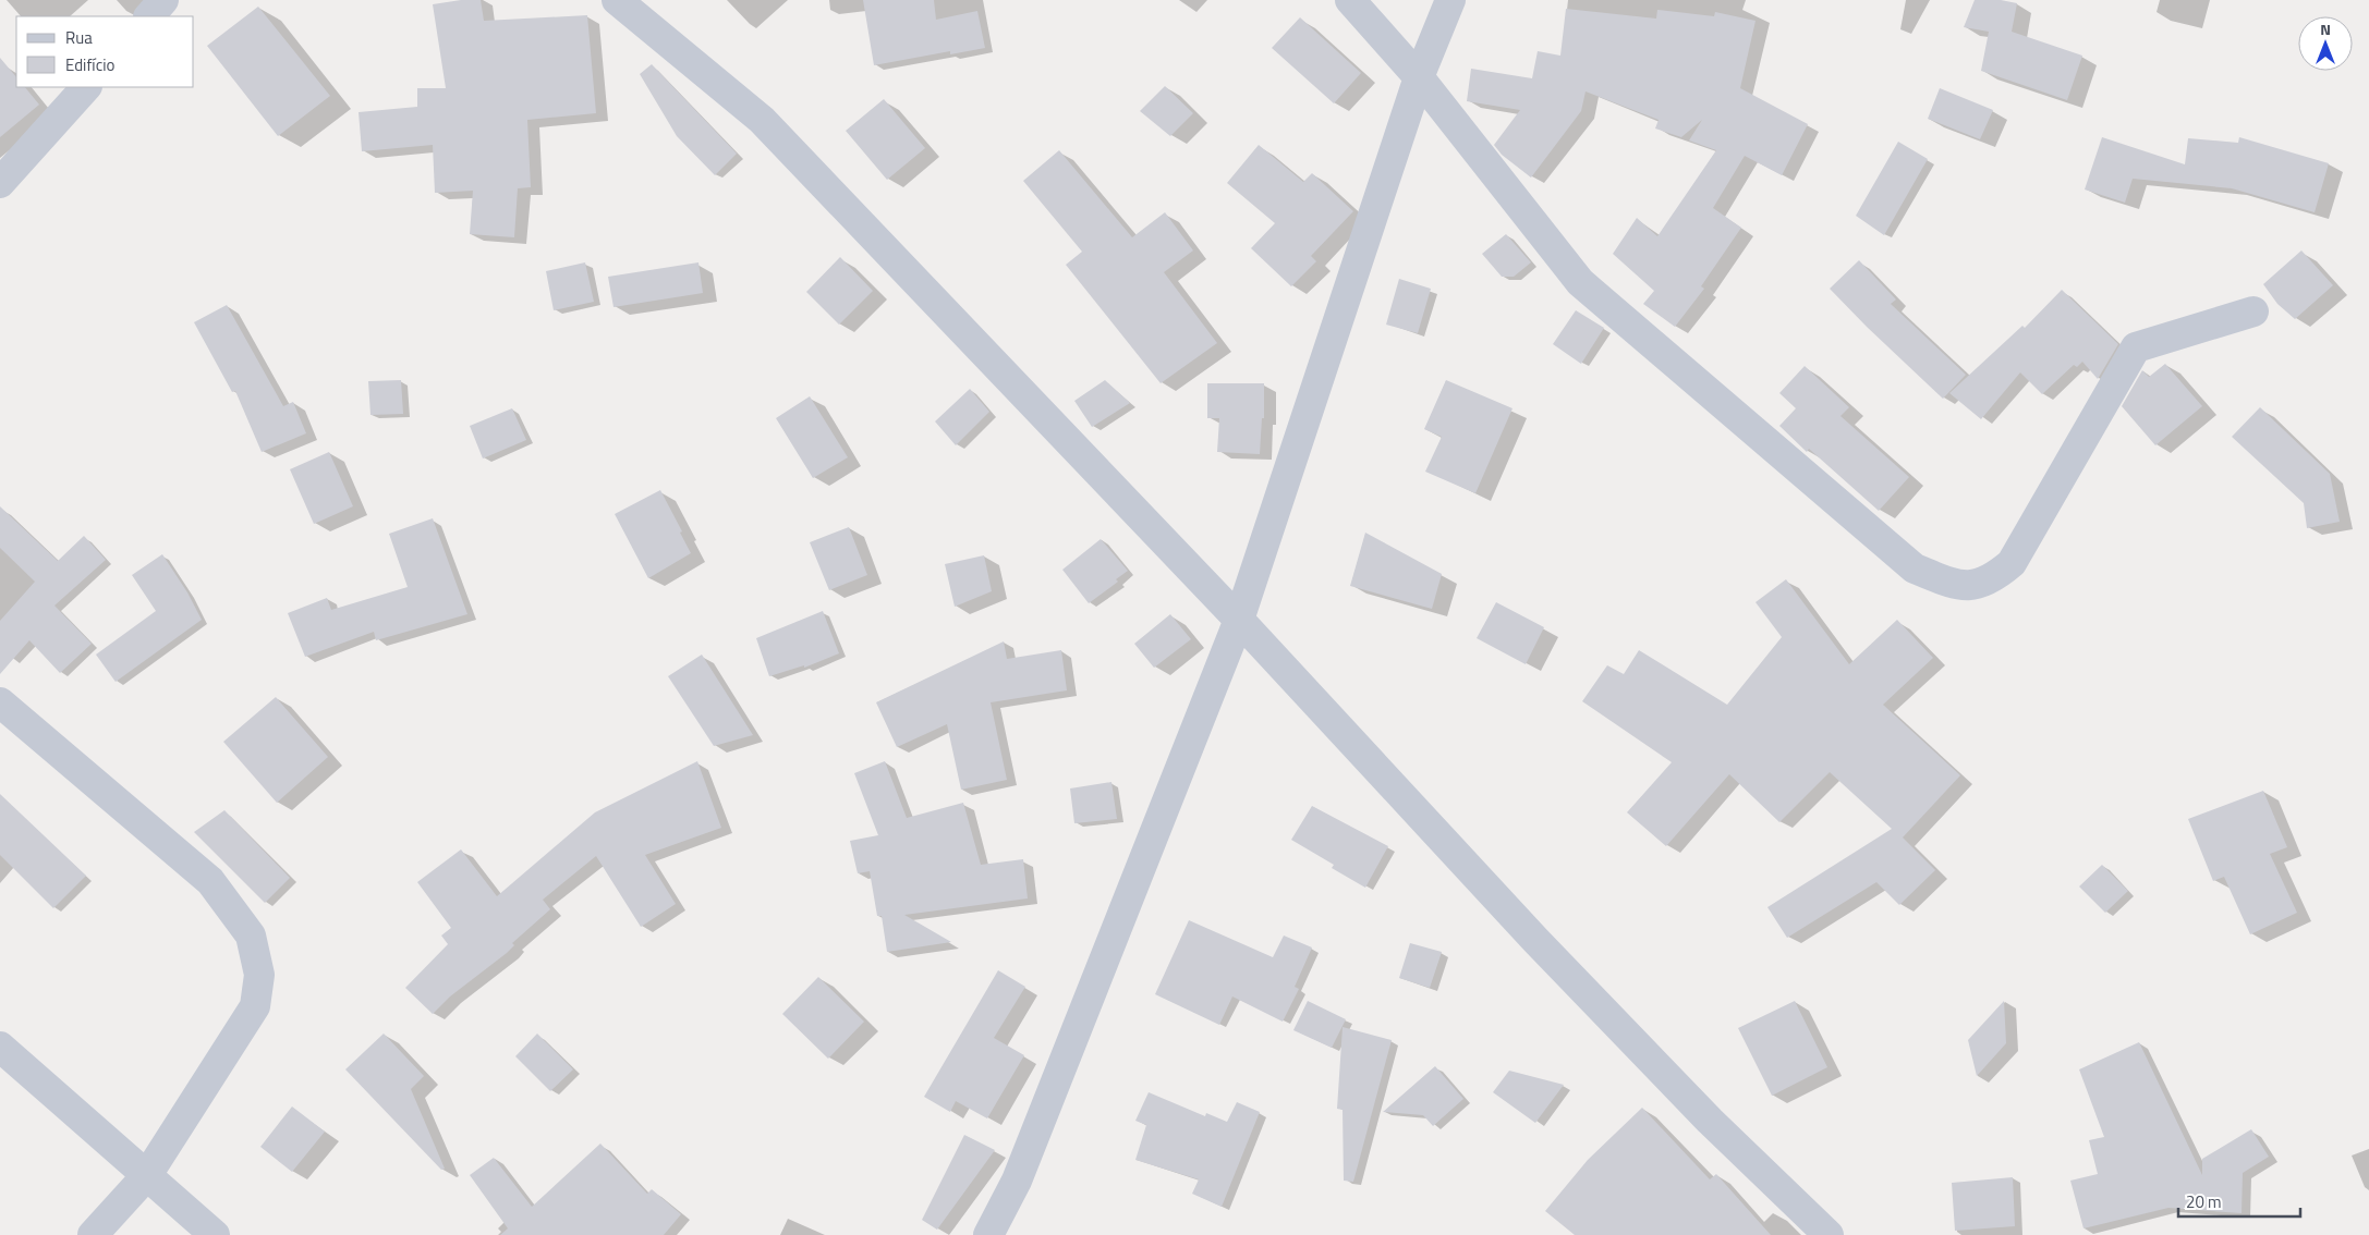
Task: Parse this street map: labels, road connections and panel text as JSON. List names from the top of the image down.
{
  "legend": ["Rua", "Edifício"],
  "scale_bar": "20 m",
  "north": "top"
}
